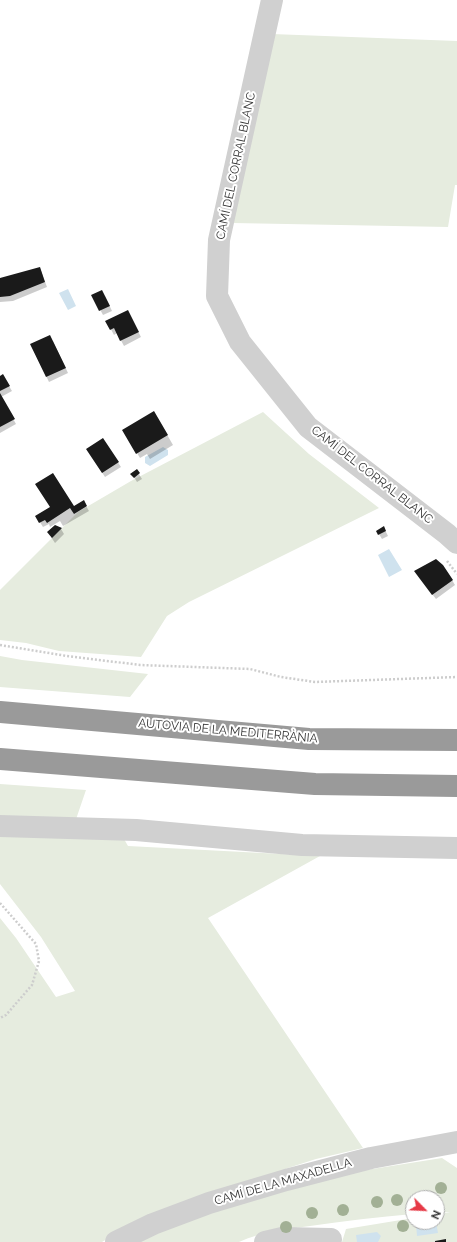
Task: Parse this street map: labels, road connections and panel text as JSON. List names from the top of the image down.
{
  "streets": {
    "highway": ["AUTOVIA DE LA MEDITERRÀNIA"],
    "street": ["CAMÍ DEL CORRAL BLANC", "CAMÍ DE LA MAXADELLA"]
  },
  "north": "bottom right"
}
